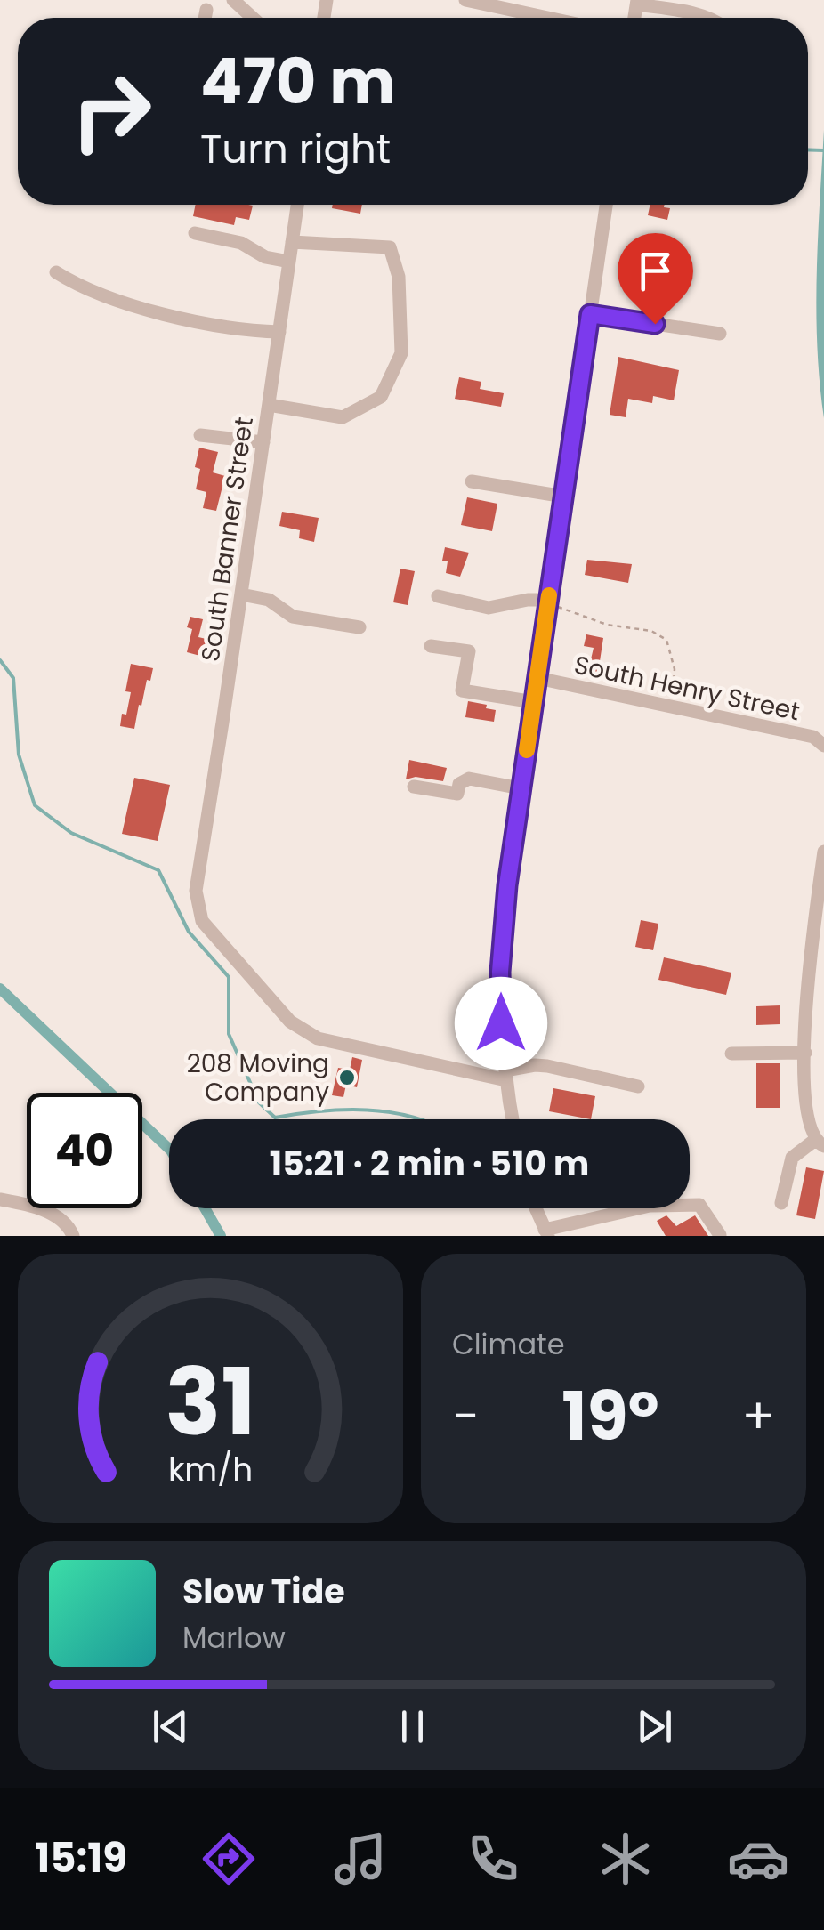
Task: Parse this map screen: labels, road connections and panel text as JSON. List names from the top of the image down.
{
  "streets": {
    "street": ["South Banner Street", "South Henry Street"]
  },
  "places": ["208 Moving Company"],
  "page": {
    "turn": ["470 m", "Turn right"],
    "limit": "40",
    "trip": "15:21 · 2 min · 510 m",
    "tile": "Climate",
    "heat": ["−", "19°", "+"],
    "song": ["Slow Tide", "Marlow"],
    "tabs": "15:19",
    "gauge": ["31", "km/h"]
  }
}
